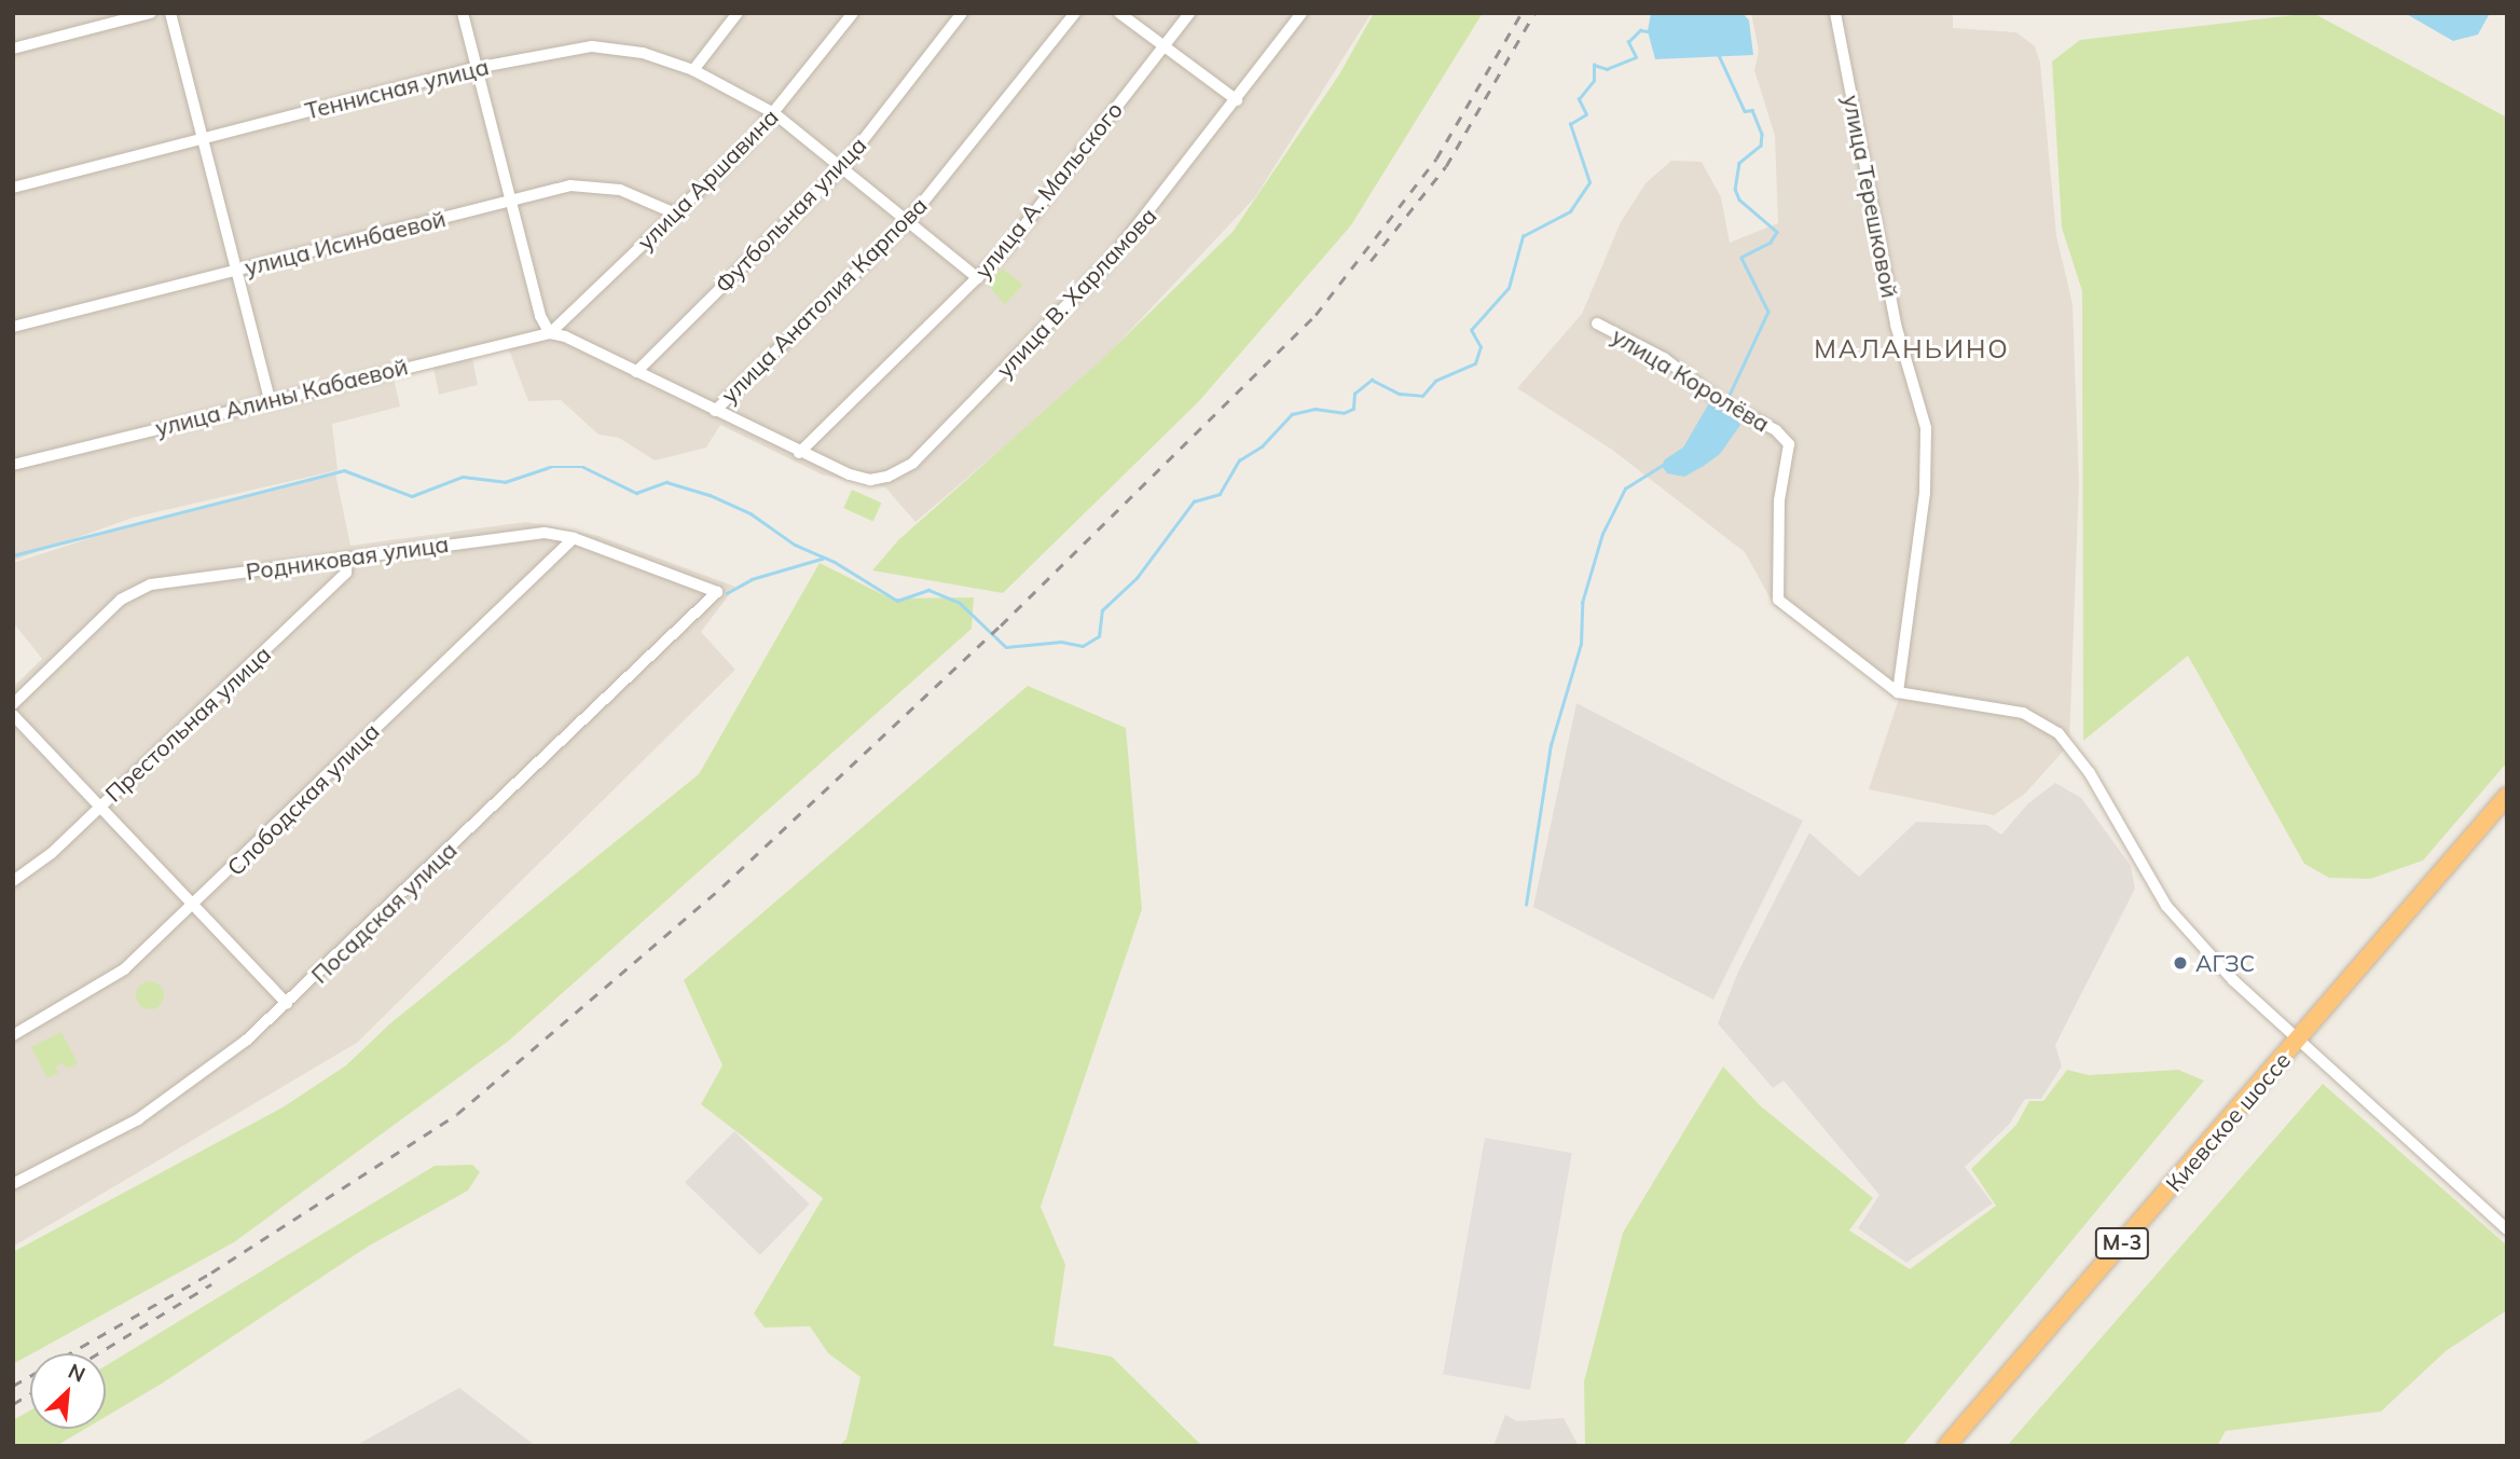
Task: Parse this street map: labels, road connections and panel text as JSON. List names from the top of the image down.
{
  "streets": {
    "highway": ["Киевское шоссе", "М-3"],
    "street": [
      "Теннисная улица",
      "улица Аршавина",
      "улица А. Мальского",
      "улица Терешковой",
      "Футбольная улица",
      "улица Исинбаевой",
      "улица В. Харламова",
      "улица Анатолия Карпова",
      "улица Королёва",
      "улица Алины Кабаевой",
      "Родниковая улица",
      "Престольная улица",
      "Слободская улица",
      "Посадская улица"
    ]
  },
  "crossings": [
    ["Теннисная улица", "улица Аршавина"],
    ["Теннисная улица", "улица А. Мальского"],
    ["Теннисная улица", "Футбольная улица"],
    ["Теннисная улица", "улица Анатолия Карпова"],
    ["улица Аршавина", "улица Исинбаевой"],
    ["улица Аршавина", "улица В. Харламова"],
    ["улица Аршавина", "улица Алины Кабаевой"],
    ["улица А. Мальского", "улица В. Харламова"],
    ["улица Терешковой", "улица Королёва"],
    ["Футбольная улица", "улица В. Харламова"],
    ["улица В. Харламова", "улица Анатолия Карпова"],
    ["улица В. Харламова", "улица Алины Кабаевой"],
    ["Родниковая улица", "Престольная улица"],
    ["Родниковая улица", "Слободская улица"],
    ["Родниковая улица", "Посадская улица"]
  ],
  "districts": ["МАЛАНЬИНО"],
  "places": ["АГЗС"],
  "north": "top right"
}
